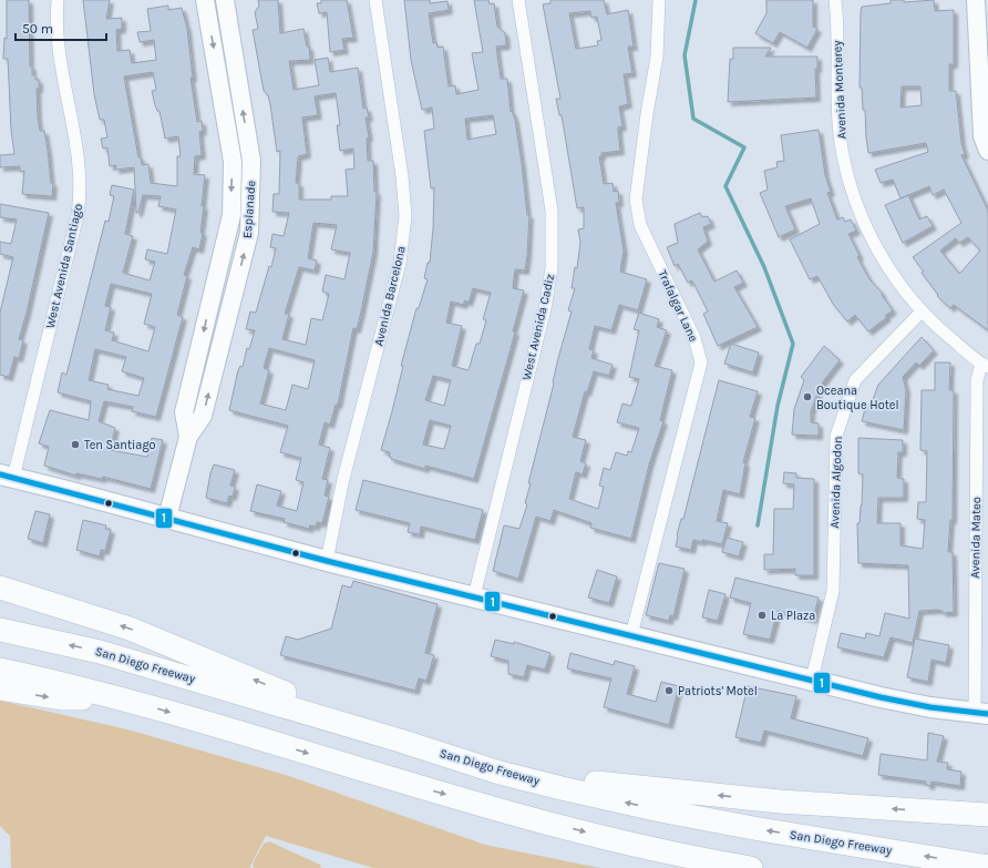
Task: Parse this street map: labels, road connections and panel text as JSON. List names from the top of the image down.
{
  "streets": {
    "highway": ["San Diego Freeway"],
    "street": [
      "Avenida Monterey",
      "Esplanade",
      "West Avenida Santiago",
      "Avenida Barcelona",
      "Trafalgar Lane",
      "West Avenida Cadiz",
      "Avenida Algodon",
      "Avenida Mateo"
    ]
  },
  "crossings": [
    ["Avenida Monterey", "Avenida Algodon"],
    ["Avenida Monterey", "Avenida Mateo"]
  ],
  "places": [
    "Oceana Boutique Hotel",
    "Ten Santiago",
    "La Plaza",
    "Patriots' Motel"
  ],
  "lines": ["transit line 1"],
  "scale_bar": "50 m"
}
